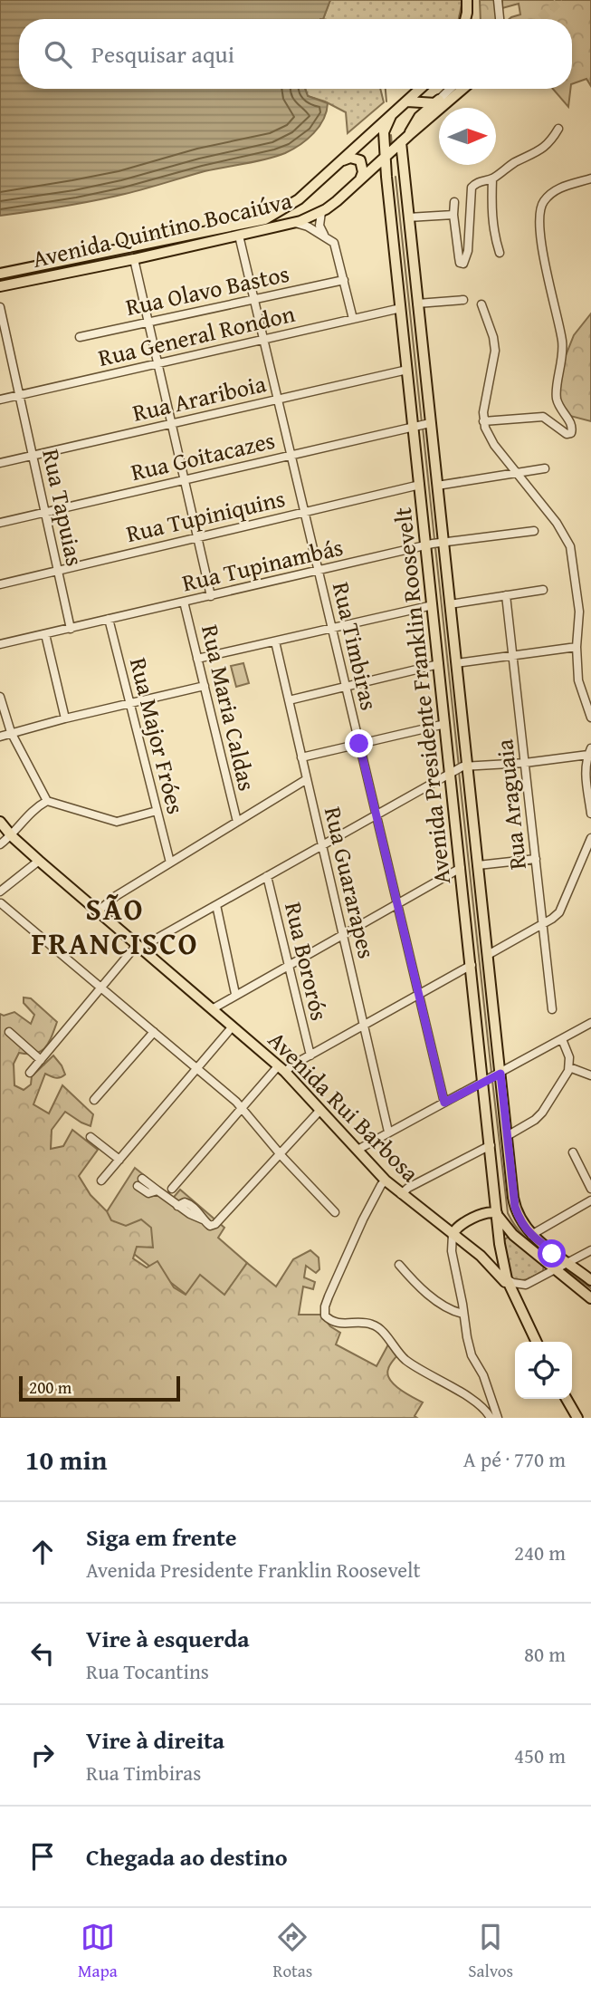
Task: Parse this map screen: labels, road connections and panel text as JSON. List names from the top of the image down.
{
  "streets": {
    "main road": ["Avenida Quintino Bocaiúva", "Avenida Presidente Franklin Roosevelt", "Avenida Rui Barbosa"],
    "street": [
      "Rua Olavo Bastos",
      "Rua General Rondon",
      "Rua Arariboia",
      "Rua Goitacazes",
      "Rua Tapuias",
      "Rua Tupiniquins",
      "Rua Tupinambás",
      "Rua Timbiras",
      "Rua Maria Caldas",
      "Rua Major Fróes",
      "Rua Araguaia",
      "Rua Guararapes",
      "Rua Bororós"
    ]
  },
  "crossings": [
    ["Avenida Quintino Bocaiúva", "Rua Timbiras"],
    ["Avenida Quintino Bocaiúva", "Avenida Presidente Franklin Roosevelt"],
    ["Rua Olavo Bastos", "Rua Timbiras"],
    ["Rua General Rondon", "Rua Tapuias"],
    ["Rua General Rondon", "Rua Timbiras"],
    ["Rua General Rondon", "Avenida Presidente Franklin Roosevelt"],
    ["Rua Arariboia", "Rua Tapuias"],
    ["Rua Arariboia", "Rua Timbiras"],
    ["Rua Arariboia", "Avenida Presidente Franklin Roosevelt"],
    ["Rua Goitacazes", "Rua Tapuias"],
    ["Rua Goitacazes", "Rua Timbiras"],
    ["Rua Goitacazes", "Avenida Presidente Franklin Roosevelt"],
    ["Rua Tapuias", "Rua Tupiniquins"],
    ["Rua Tapuias", "Rua Tupinambás"],
    ["Rua Tupiniquins", "Rua Timbiras"],
    ["Rua Tupiniquins", "Avenida Presidente Franklin Roosevelt"],
    ["Rua Tupinambás", "Rua Timbiras"],
    ["Rua Tupinambás", "Avenida Presidente Franklin Roosevelt"],
    ["Rua Tupinambás", "Rua Maria Caldas"],
    ["Rua Tupinambás", "Rua Major Fróes"],
    ["Avenida Presidente Franklin Roosevelt", "Avenida Rui Barbosa"]
  ],
  "districts": ["SÃO FRANCISCO"],
  "scale_bar": "200 m",
  "north": "right",
  "page": {
    "search": "Pesquisar aqui",
    "scale": "200 m",
    "heading": ["10 min", "A pé · 770 m"],
    "list": [
      ["Siga em frente", "Avenida Presidente Franklin Roosevelt", "240 m"],
      ["Vire à esquerda", "Rua Tocantins", "80 m"],
      ["Vire à direita", "Rua Timbiras", "450 m"],
      "Chegada ao destino"
    ],
    "nav": ["Mapa", "Rotas", "Salvos"]
  }
}
